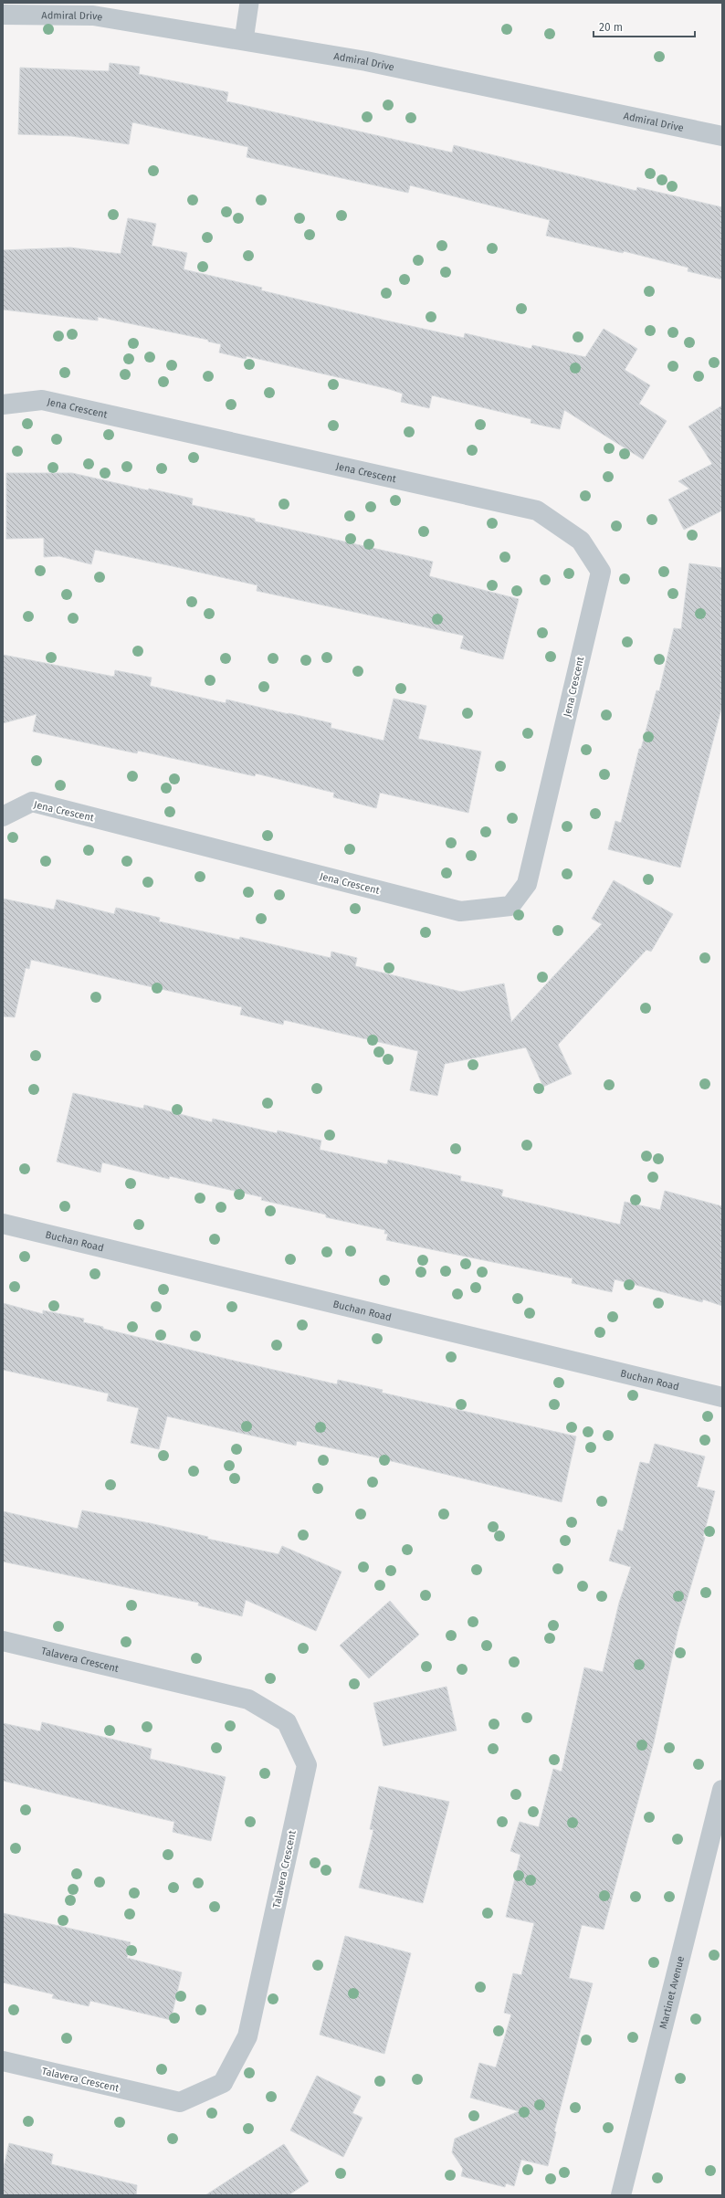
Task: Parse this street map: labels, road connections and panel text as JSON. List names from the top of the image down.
{
  "streets": {
    "street": [
      "Admiral Drive",
      "Jena Crescent",
      "Buchan Road",
      "Talavera Crescent",
      "Martinet Avenue"
    ]
  },
  "scale_bar": "20 m"
}
